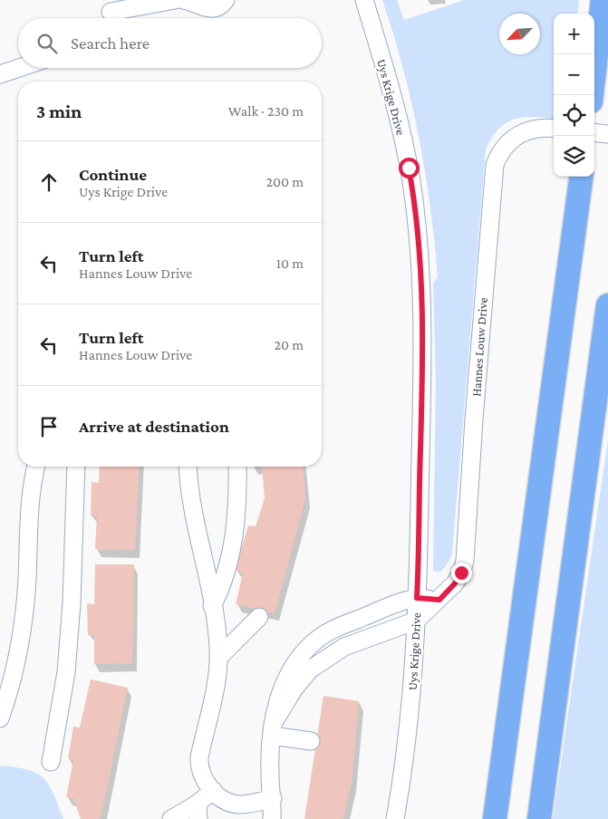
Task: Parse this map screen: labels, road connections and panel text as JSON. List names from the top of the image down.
{
  "streets": {
    "street": ["Uys Krige Drive", "Hannes Louw Drive"]
  },
  "crossings": [
    ["Uys Krige Drive", "Hannes Louw Drive"]
  ],
  "north": "bottom left",
  "page": {
    "map_buttons": ["+", "−"],
    "search": "Search here",
    "heading": ["3 min", "Walk · 230 m"],
    "list": [
      ["Continue", "Uys Krige Drive", "200 m"],
      ["Turn left", "Hannes Louw Drive", "10 m"],
      ["Turn left", "Hannes Louw Drive", "20 m"],
      "Arrive at destination"
    ]
  }
}
